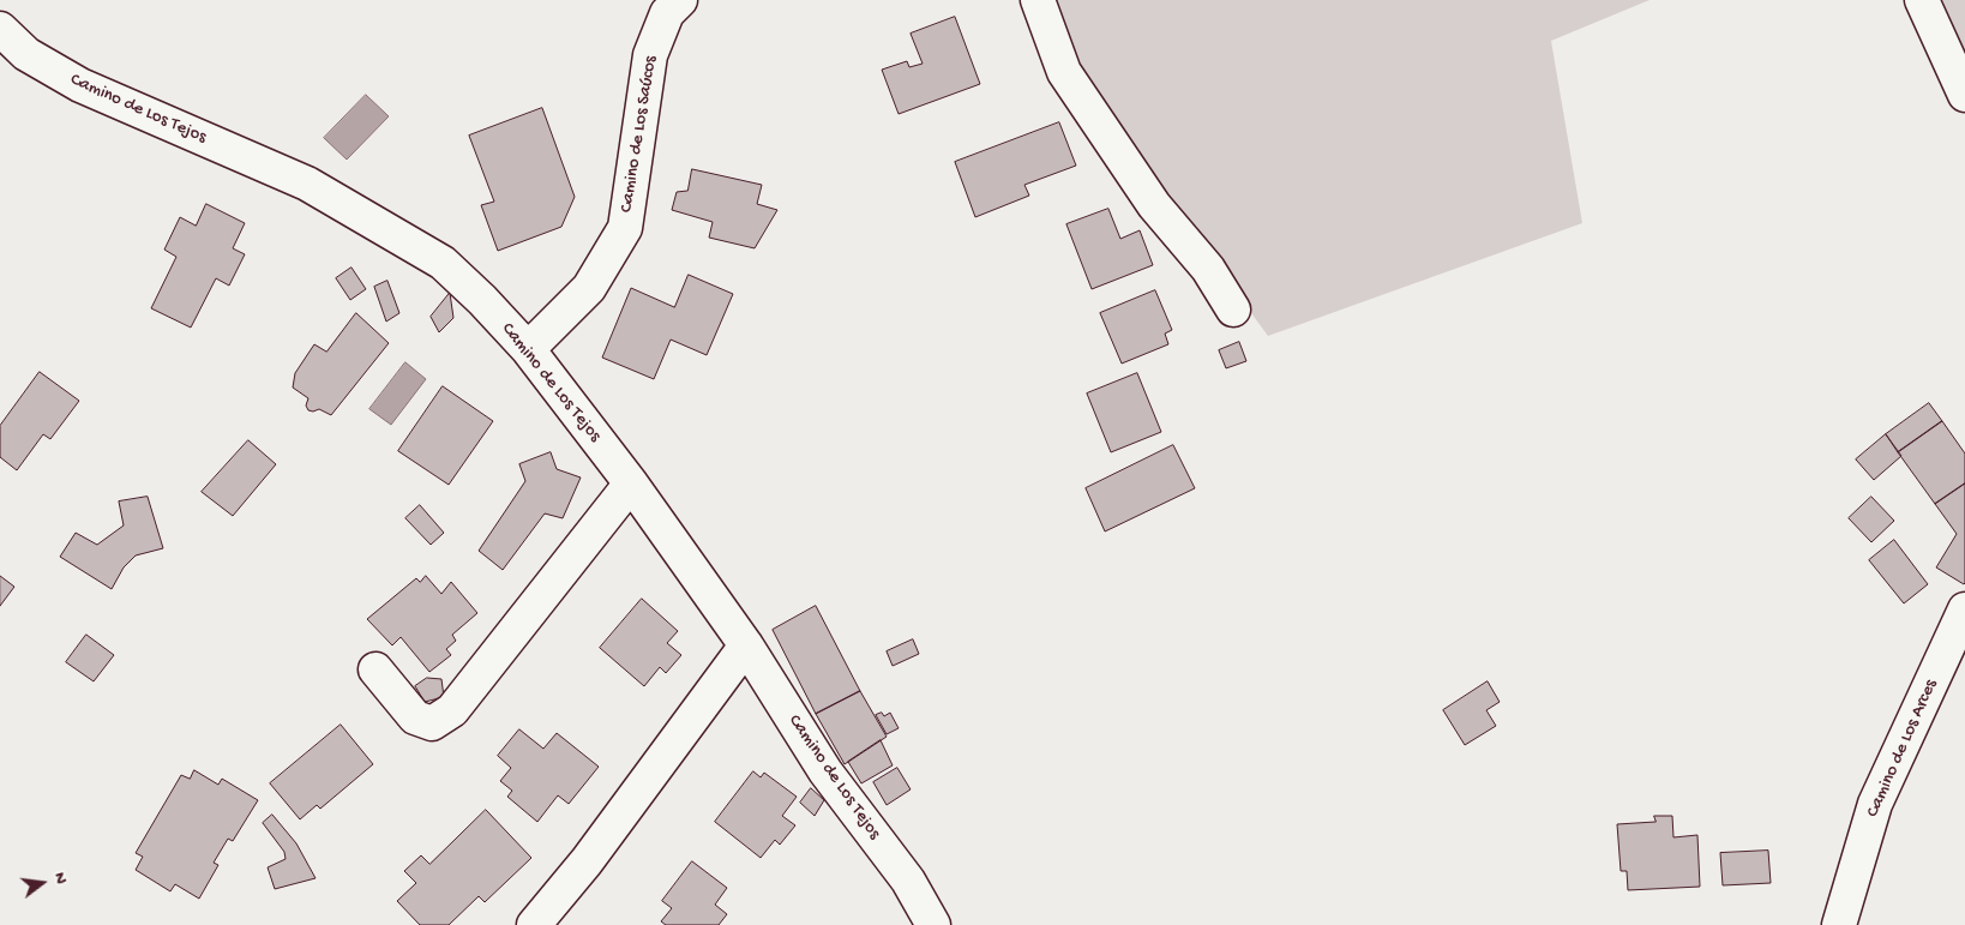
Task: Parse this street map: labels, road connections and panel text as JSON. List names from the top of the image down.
{
  "streets": {
    "street": ["Camino de Los Tejos", "Camino de Los Saúcos", "Camino de Los Arces"]
  },
  "crossings": [
    ["Camino de Los Tejos", "Camino de Los Saúcos"]
  ],
  "north": "right"
}
